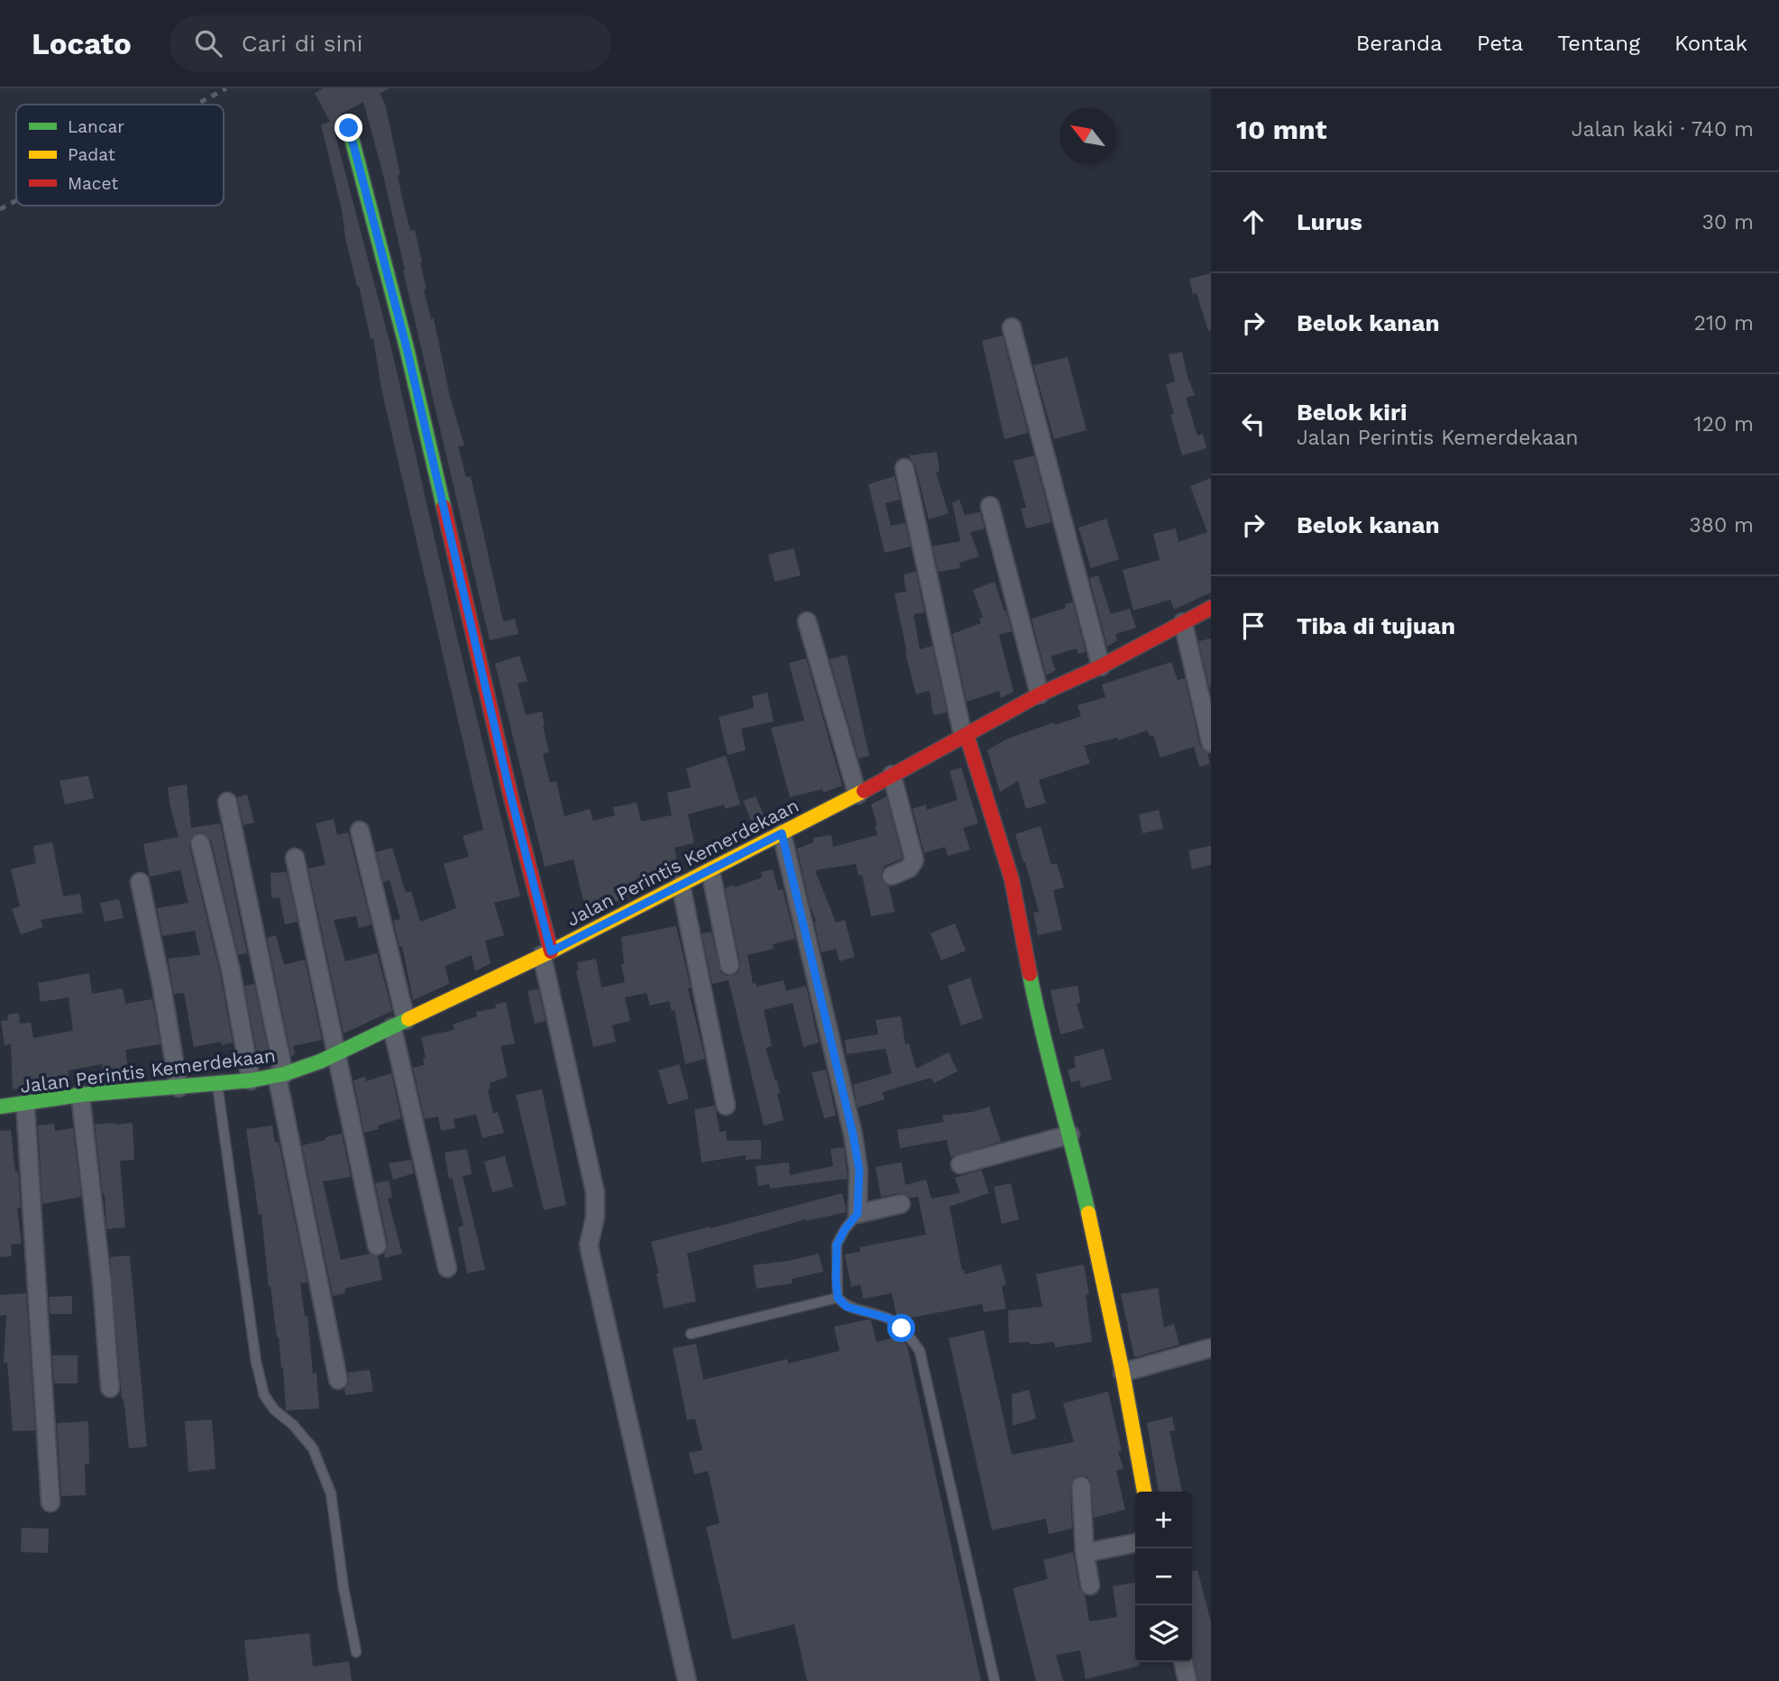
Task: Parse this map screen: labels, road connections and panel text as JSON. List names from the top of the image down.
{
  "streets": {
    "street": ["Jalan Perintis Kemerdekaan"]
  },
  "legend": ["Lancar", "Padat", "Macet"],
  "north": "top left",
  "page": {
    "header": "Locato",
    "search": "Cari di sini",
    "nav": [
      "Beranda",
      "Peta",
      "Tentang",
      "Kontak"
    ],
    "heading": ["10 mnt", "Jalan kaki · 740 m"],
    "list": [
      ["Lurus", "30 m"],
      ["Belok kanan", "210 m"],
      ["Belok kiri", "Jalan Perintis Kemerdekaan", "120 m"],
      ["Belok kanan", "380 m"],
      "Tiba di tujuan"
    ],
    "map_buttons": ["+", "−"]
  }
}
